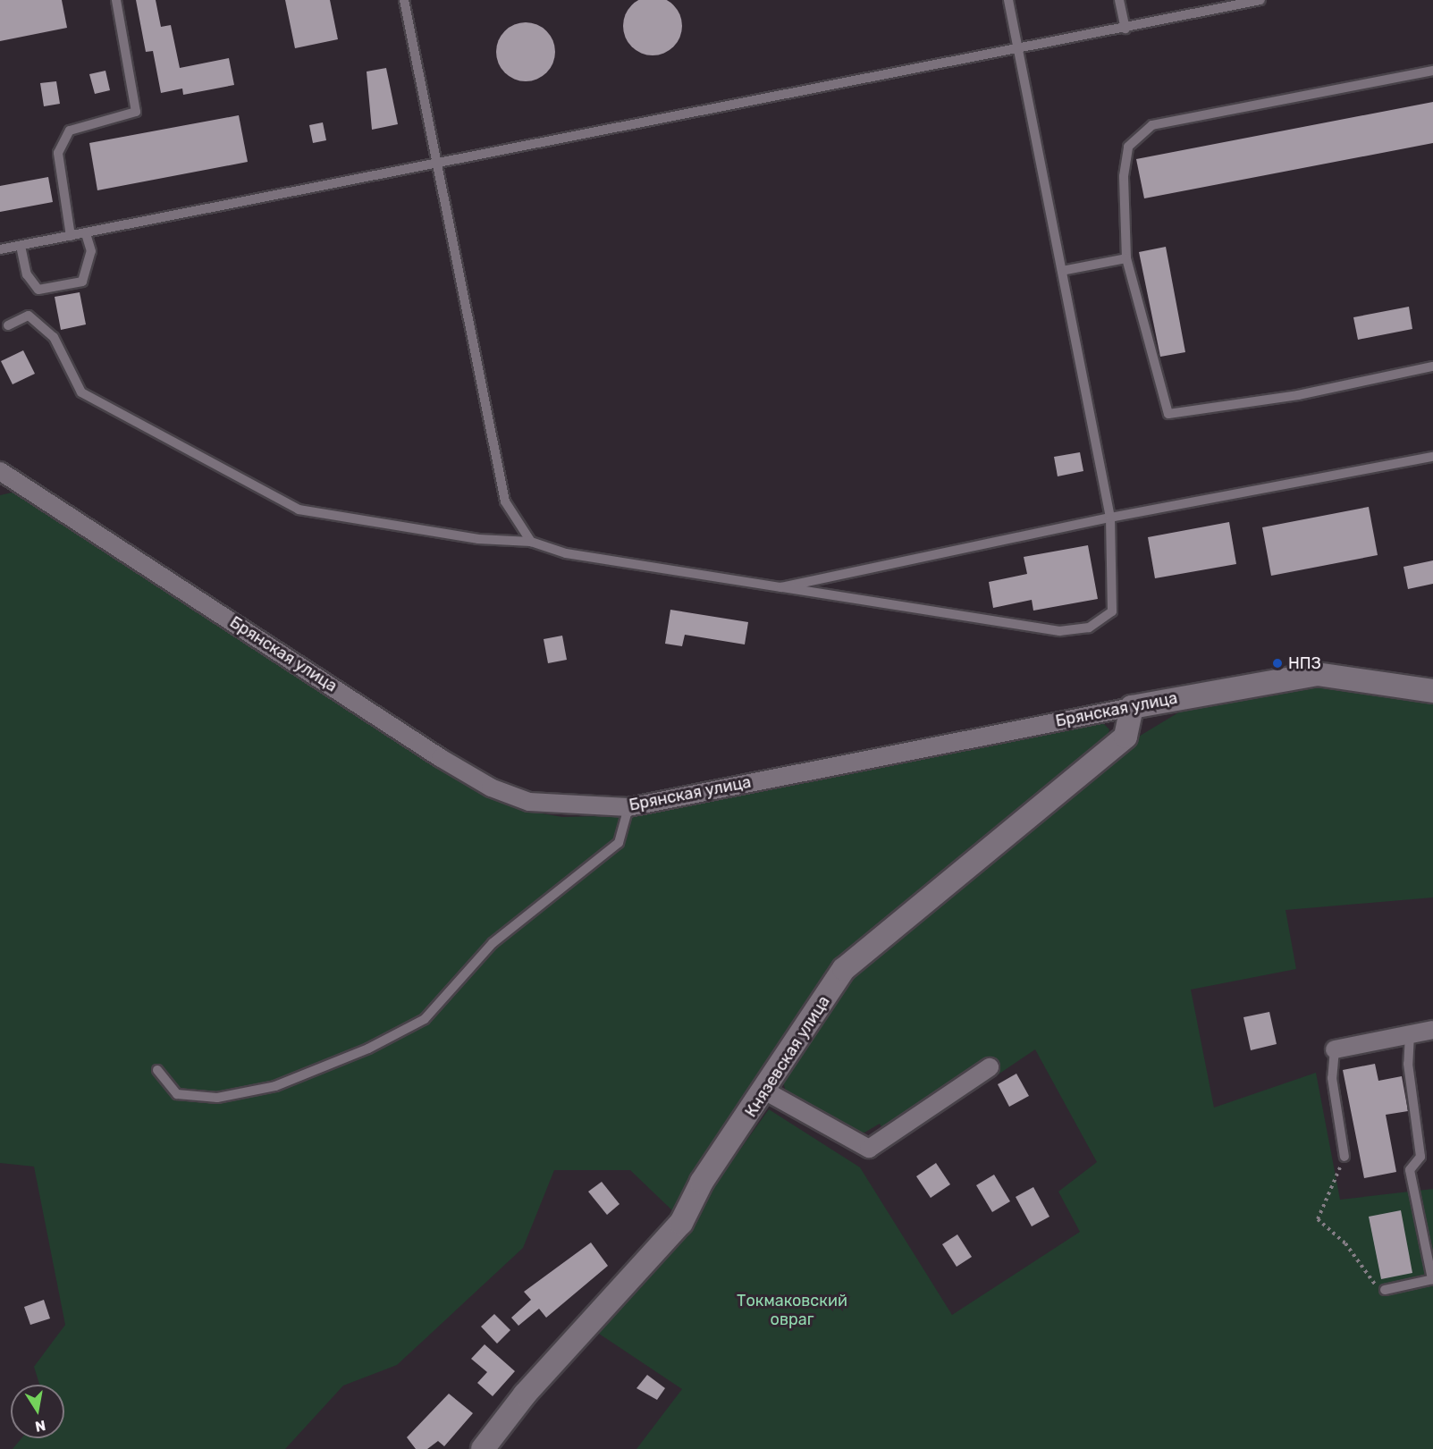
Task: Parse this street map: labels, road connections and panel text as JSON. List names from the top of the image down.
{
  "streets": {
    "street": ["Брянская улица", "Князевская улица"]
  },
  "crossings": [
    ["Брянская улица", "Князевская улица"]
  ],
  "parks": ["Токмаковский овраг"],
  "places": ["НПЗ"],
  "north": "bottom"
}
